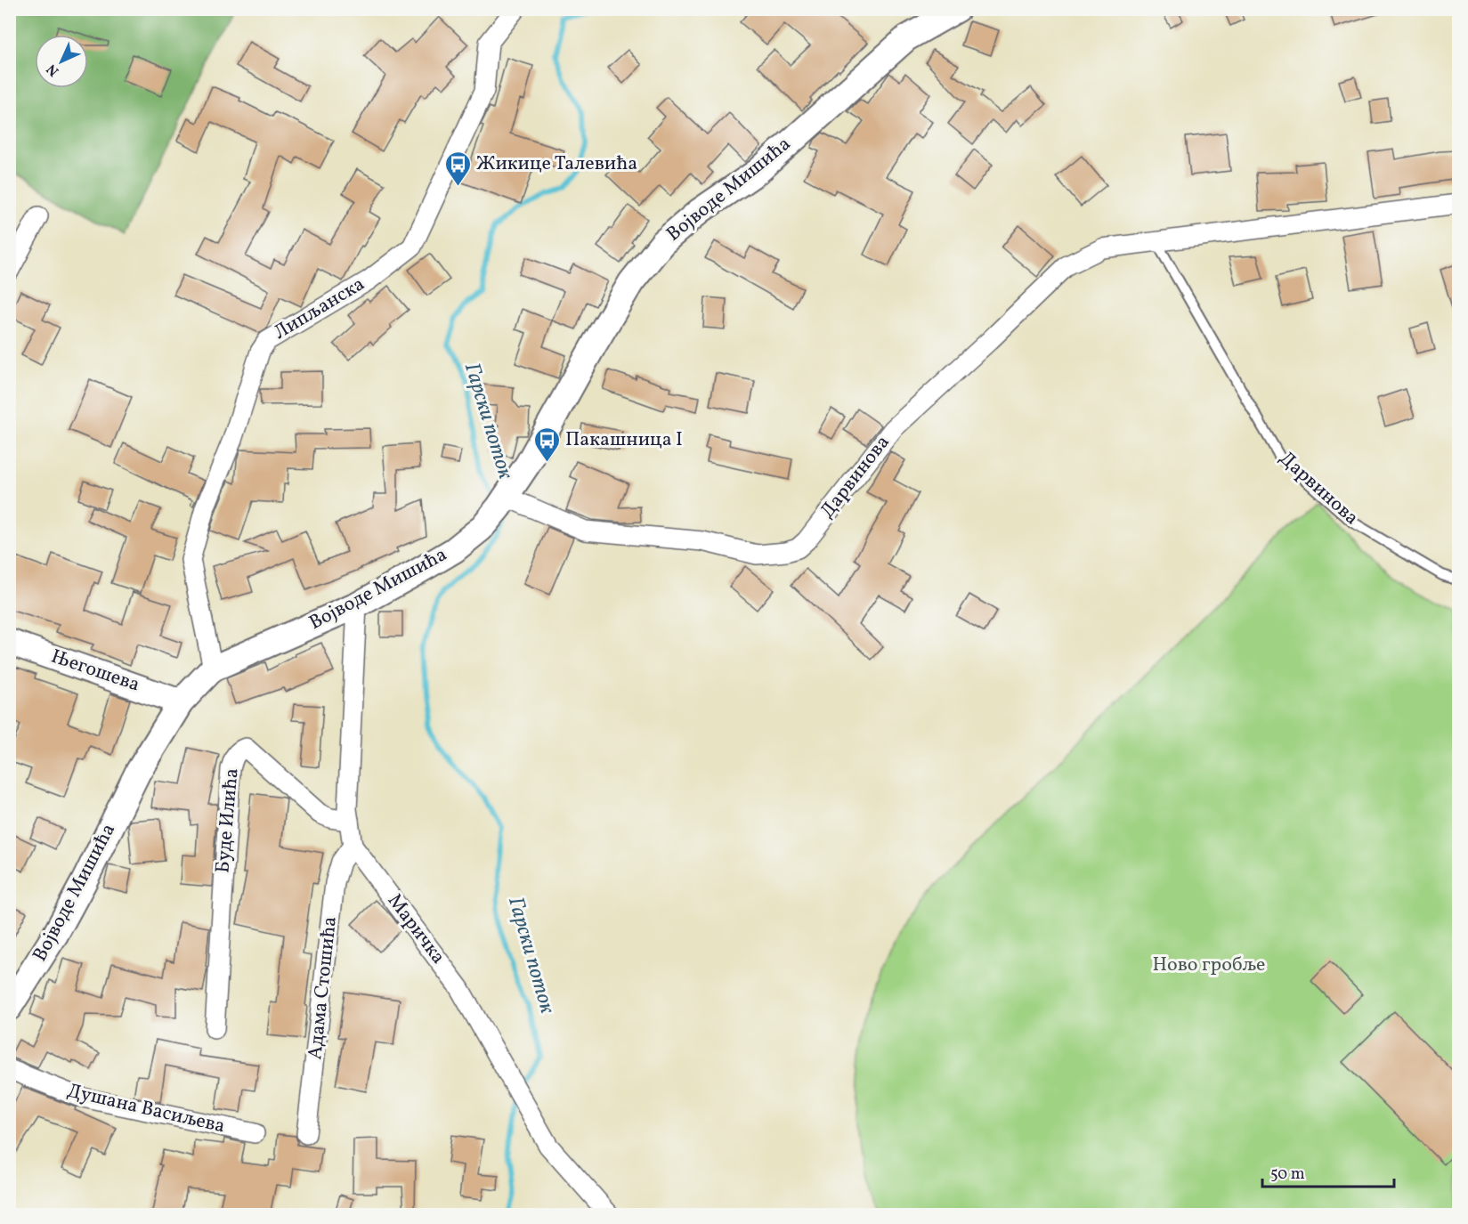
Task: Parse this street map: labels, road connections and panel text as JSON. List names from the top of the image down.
{
  "streets": {
    "street": [
      "Војводе Мишића",
      "Липљанска",
      "Дарвинова",
      "Његошева",
      "Буде Илића",
      "Маричка",
      "Адама Стошића",
      "Душана Васиљева"
    ]
  },
  "crossings": [
    ["Војводе Мишића", "Липљанска"],
    ["Војводе Мишића", "Дарвинова"],
    ["Војводе Мишића", "Његошева"],
    ["Војводе Мишића", "Маричка"],
    ["Буде Илића", "Маричка"],
    ["Маричка", "Адама Стошића"]
  ],
  "water": ["Гарски поток"],
  "parks": ["Ново гробље"],
  "places": {
    "bus stop": ["Жикице Талевића", "Пакашница I"]
  },
  "scale_bar": "50 m",
  "north": "bottom left"
}
